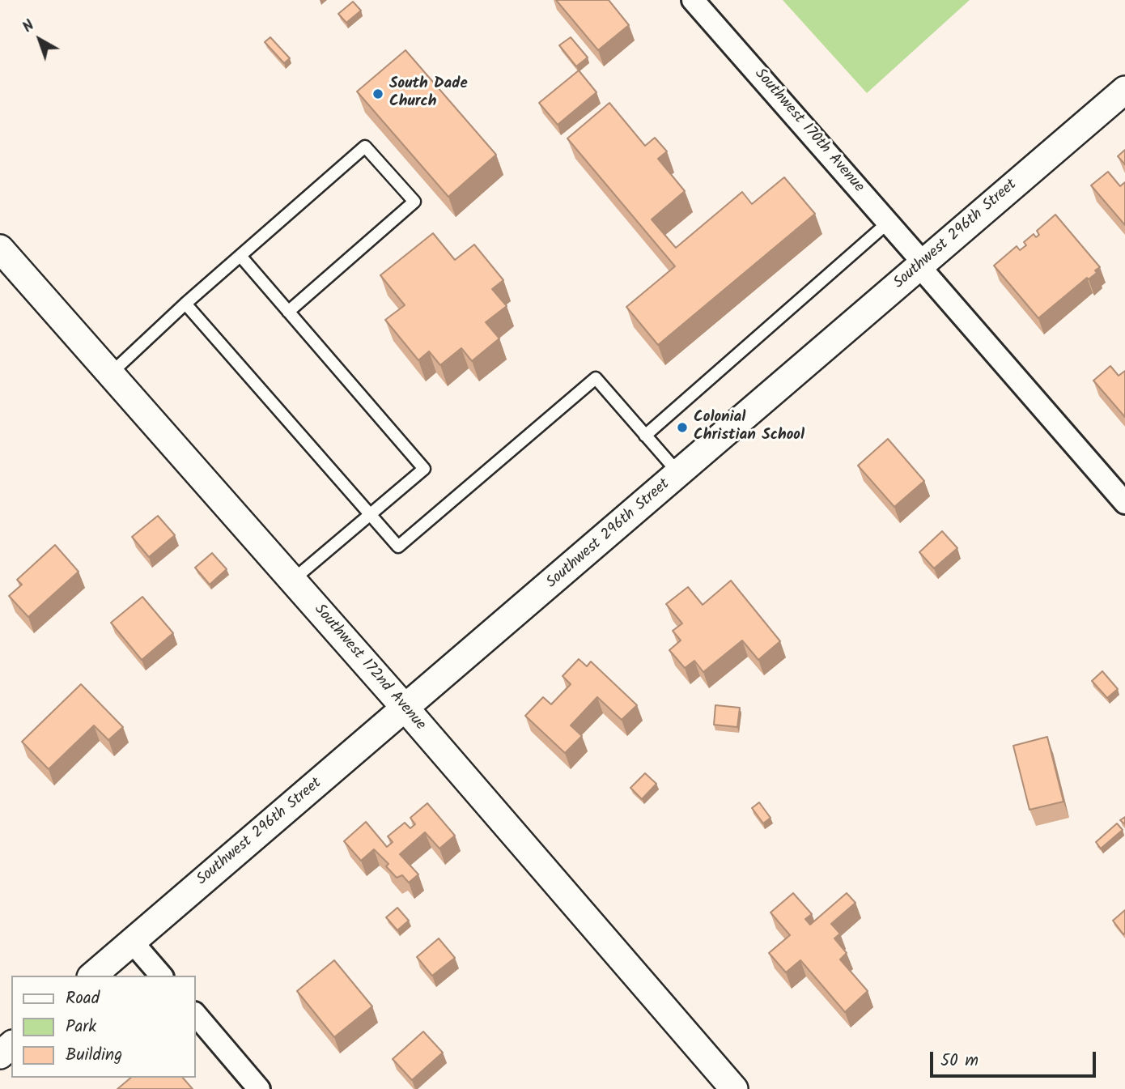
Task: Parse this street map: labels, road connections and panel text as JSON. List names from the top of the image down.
{
  "streets": {
    "street": ["Southwest 170th Avenue", "Southwest 296th Street", "Southwest 172nd Avenue"]
  },
  "crossings": [
    ["Southwest 170th Avenue", "Southwest 296th Street"],
    ["Southwest 296th Street", "Southwest 172nd Avenue"]
  ],
  "places": ["South Dade Church", "Colonial Christian School"],
  "legend": ["Road", "Park", "Building"],
  "scale_bar": "50 m",
  "north": "top left"
}
